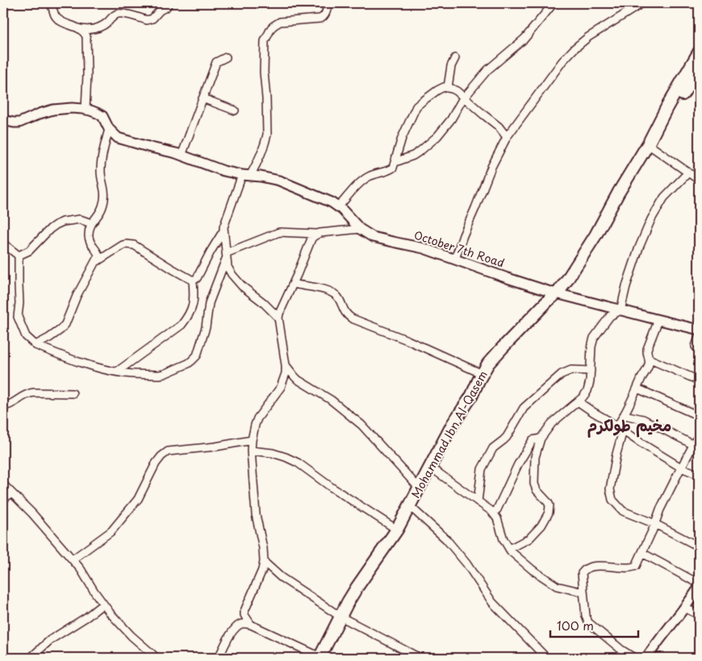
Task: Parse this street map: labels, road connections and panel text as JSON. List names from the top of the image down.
{
  "streets": {
    "main road": ["Mohammad Ibn Al-Qasem"],
    "street": ["October 7th Road"]
  },
  "crossings": [
    ["October 7th Road", "Mohammad Ibn Al-Qasem"]
  ],
  "districts": ["مخيم طولكرم"],
  "scale_bar": "100 m"
}
